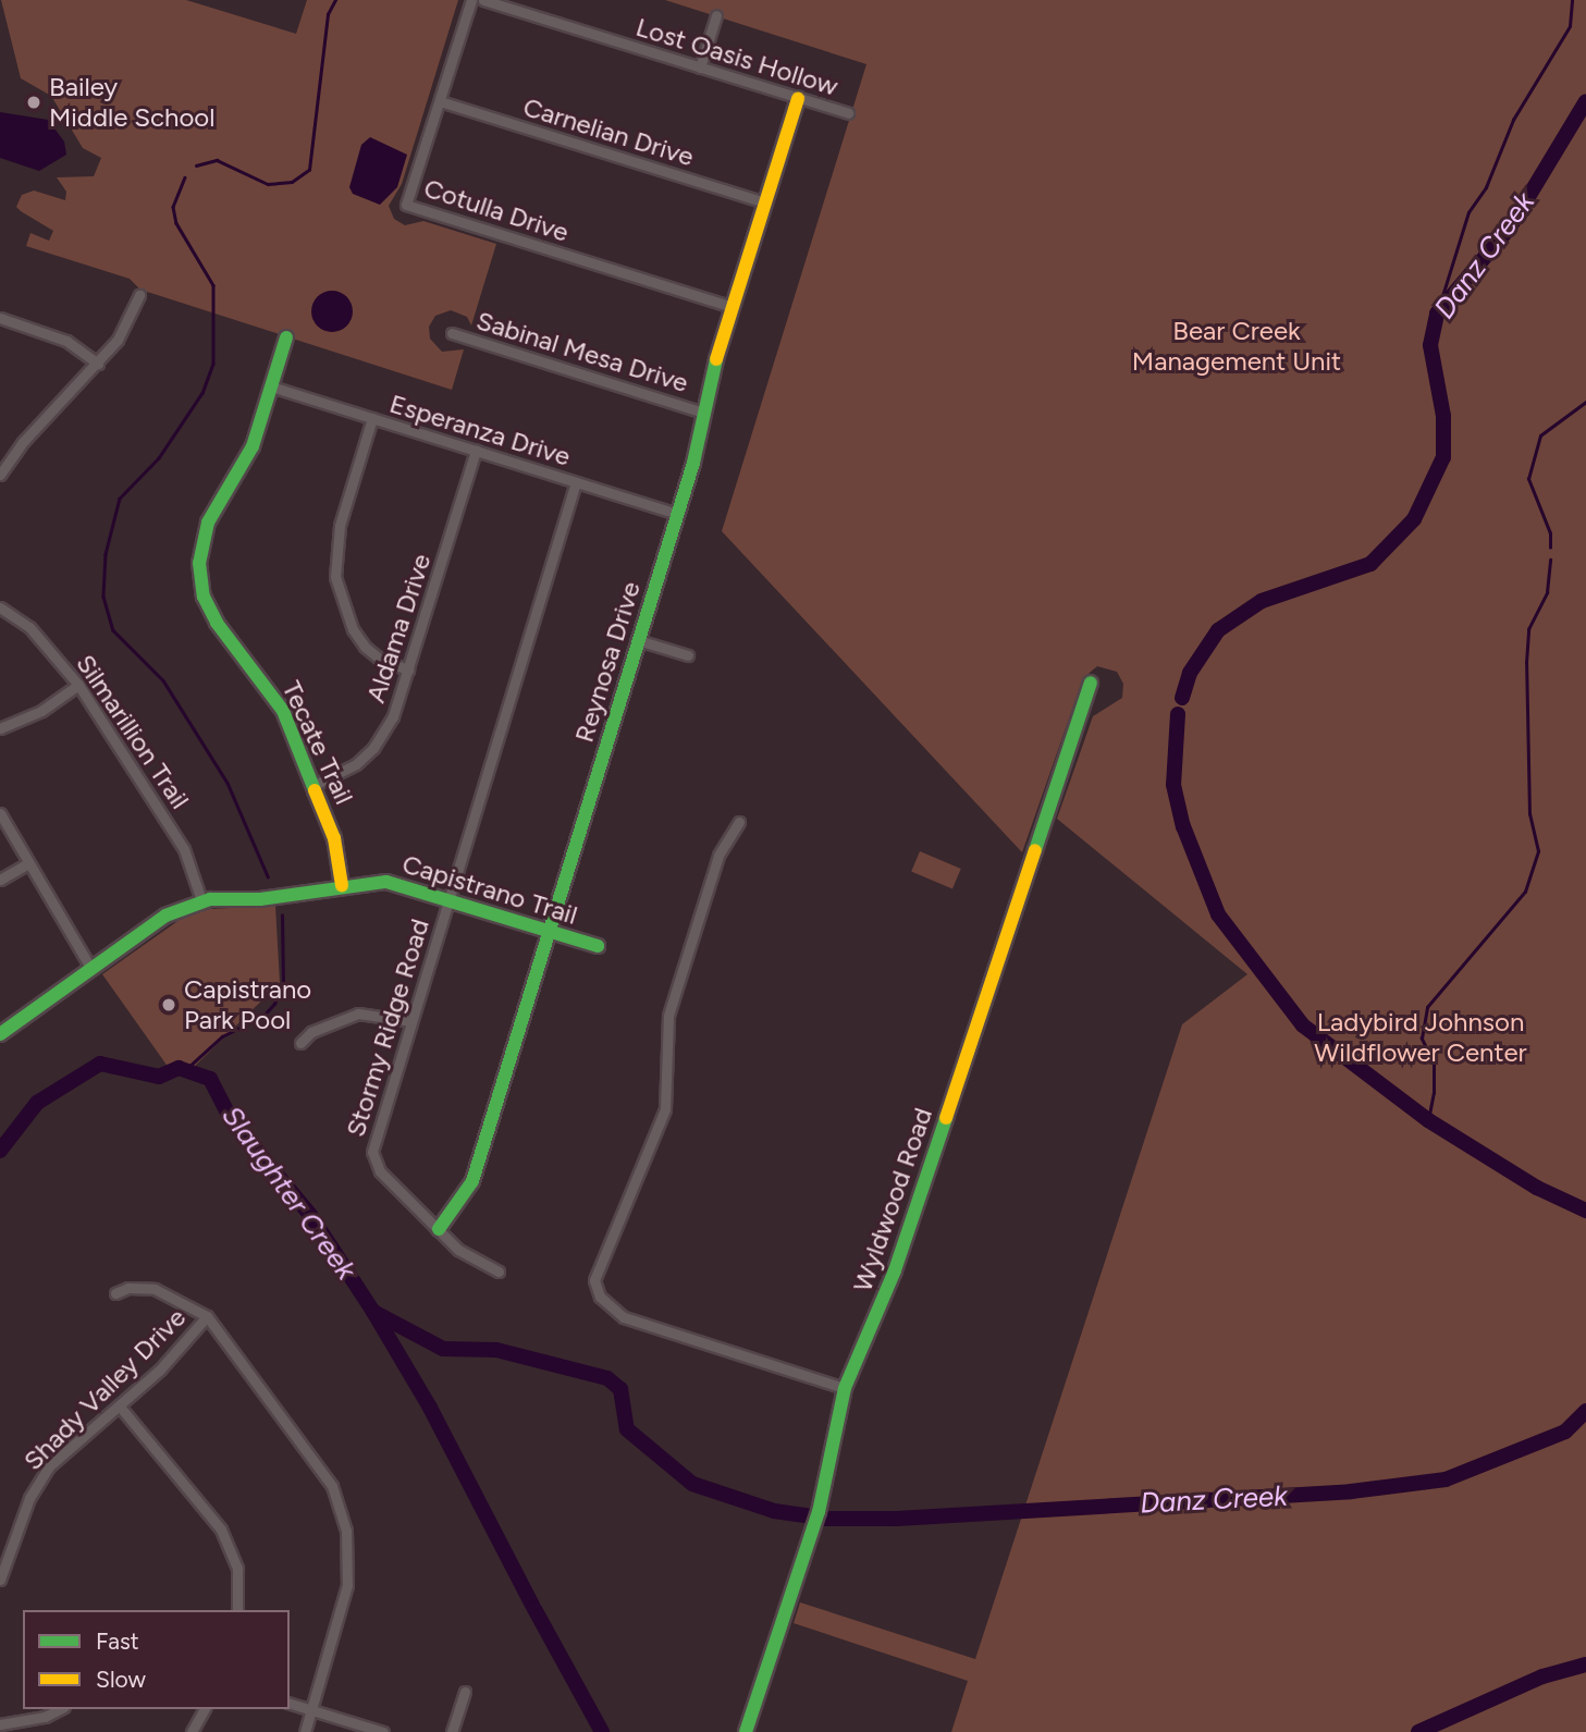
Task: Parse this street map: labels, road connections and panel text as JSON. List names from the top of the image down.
{
  "streets": {
    "street": [
      "Lost Oasis Hollow",
      "Carnelian Drive",
      "Cotulla Drive",
      "Sabinal Mesa Drive",
      "Esperanza Drive",
      "Aldama Drive",
      "Reynosa Drive",
      "Silmarillion Trail",
      "Tecate Trail",
      "Capistrano Trail",
      "Stormy Ridge Road",
      "Wyldwood Road",
      "Shady Valley Drive"
    ]
  },
  "crossings": [
    ["Lost Oasis Hollow", "Reynosa Drive"],
    ["Carnelian Drive", "Cotulla Drive"],
    ["Carnelian Drive", "Reynosa Drive"],
    ["Cotulla Drive", "Reynosa Drive"],
    ["Sabinal Mesa Drive", "Reynosa Drive"],
    ["Esperanza Drive", "Aldama Drive"],
    ["Esperanza Drive", "Reynosa Drive"],
    ["Esperanza Drive", "Tecate Trail"],
    ["Esperanza Drive", "Stormy Ridge Road"],
    ["Aldama Drive", "Tecate Trail"],
    ["Reynosa Drive", "Capistrano Trail"],
    ["Reynosa Drive", "Stormy Ridge Road"],
    ["Silmarillion Trail", "Capistrano Trail"],
    ["Tecate Trail", "Capistrano Trail"],
    ["Capistrano Trail", "Stormy Ridge Road"]
  ],
  "water": ["Danz Creek", "Slaughter Creek"],
  "parks": ["Bear Creek Management Unit", "Ladybird Johnson Wildflower Center"],
  "places": ["Bailey Middle School", "Capistrano Park Pool"],
  "legend": ["Fast", "Slow"]
}
